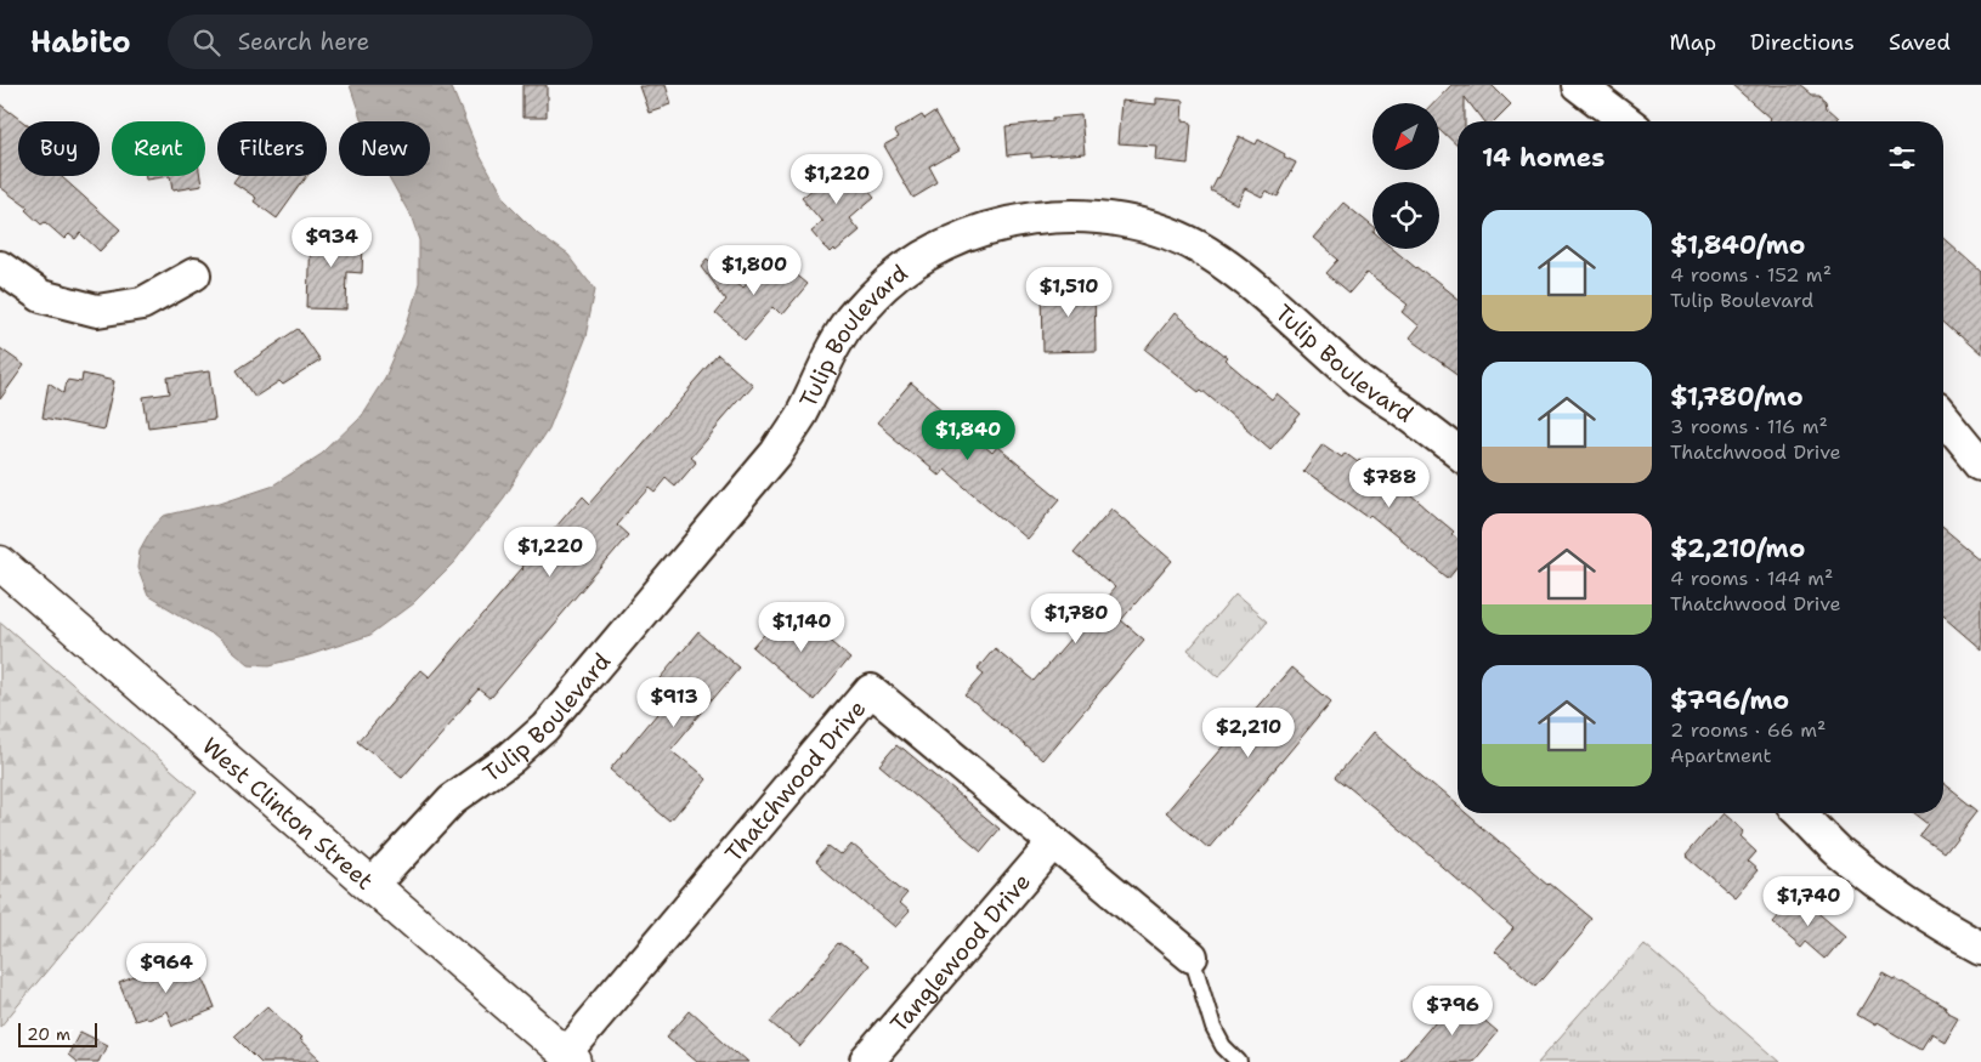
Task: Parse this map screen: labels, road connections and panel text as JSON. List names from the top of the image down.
{
  "streets": {
    "street": [
      "Tulip Boulevard",
      "Thatchwood Drive",
      "West Clinton Street",
      "Tanglewood Drive"
    ]
  },
  "crossings": [
    ["Tulip Boulevard", "West Clinton Street"],
    ["Thatchwood Drive", "West Clinton Street"],
    ["Thatchwood Drive", "Tanglewood Drive"]
  ],
  "scale_bar": "20 m",
  "north": "bottom left",
  "page": {
    "header": "Habito",
    "search": "Search here",
    "nav": ["Map", "Directions", "Saved"],
    "chip": [
      "Buy",
      "Rent",
      "Filters",
      "New"
    ],
    "heading": "14 homes",
    "price": [
      "$1,220",
      "$934",
      "$1,800",
      "$1,510",
      "$1,840",
      "$788",
      "$1,220",
      "$1,780",
      "$1,140",
      "$913",
      "$2,210",
      "$1,740",
      "$964",
      "$796"
    ],
    "list": [
      {
        "name": "$1,840/mo",
        "note": "4 rooms · 152 m² · Tulip Boulevard"
      },
      {
        "name": "$1,780/mo",
        "note": "3 rooms · 116 m² · Thatchwood Drive"
      },
      {
        "name": "$2,210/mo",
        "note": "4 rooms · 144 m² · Thatchwood Drive"
      },
      {
        "name": "$796/mo",
        "note": "2 rooms · 66 m² · Apartment"
      }
    ],
    "scale": "20 m"
  }
}
